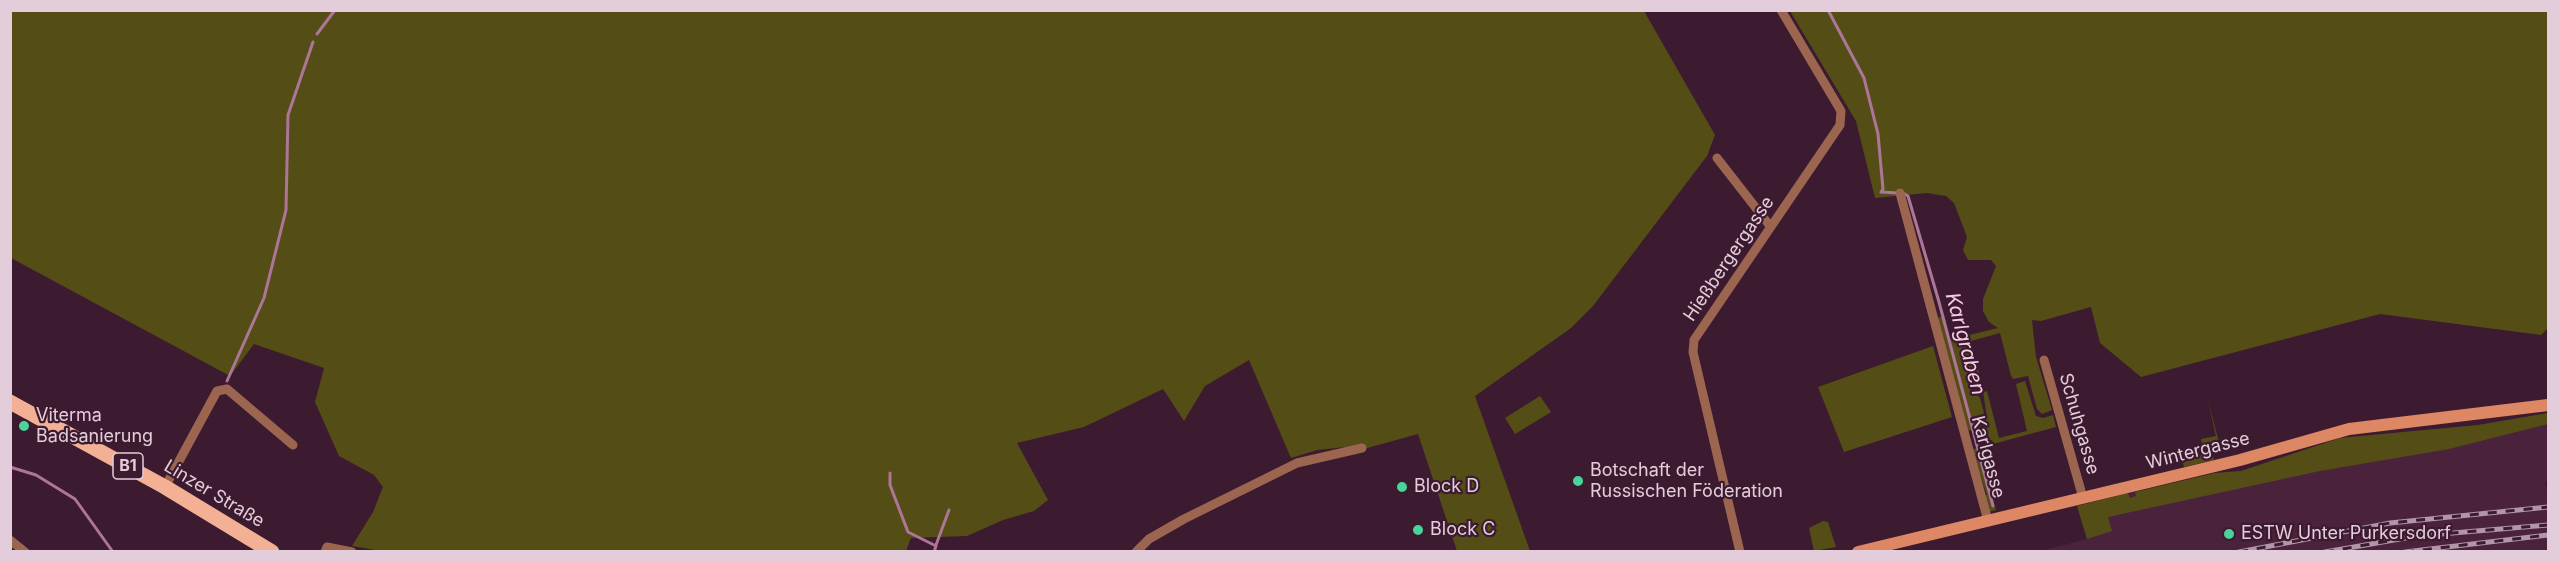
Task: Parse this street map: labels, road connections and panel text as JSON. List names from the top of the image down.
{
  "streets": {
    "main road": ["B1", "Linzer Straße"],
    "street": [
      "Hießbergergasse",
      "Schuhgasse",
      "Wintergasse",
      "Karlgasse"
    ]
  },
  "crossings": [
    ["Schuhgasse", "Wintergasse"],
    ["Wintergasse", "Karlgasse"]
  ],
  "water": ["Karlgraben"],
  "places": [
    "Viterma Badsanierung",
    "Botschaft der Russischen Föderation",
    "Block D",
    "Block C",
    "ESTW Unter Purkersdorf"
  ]
}
